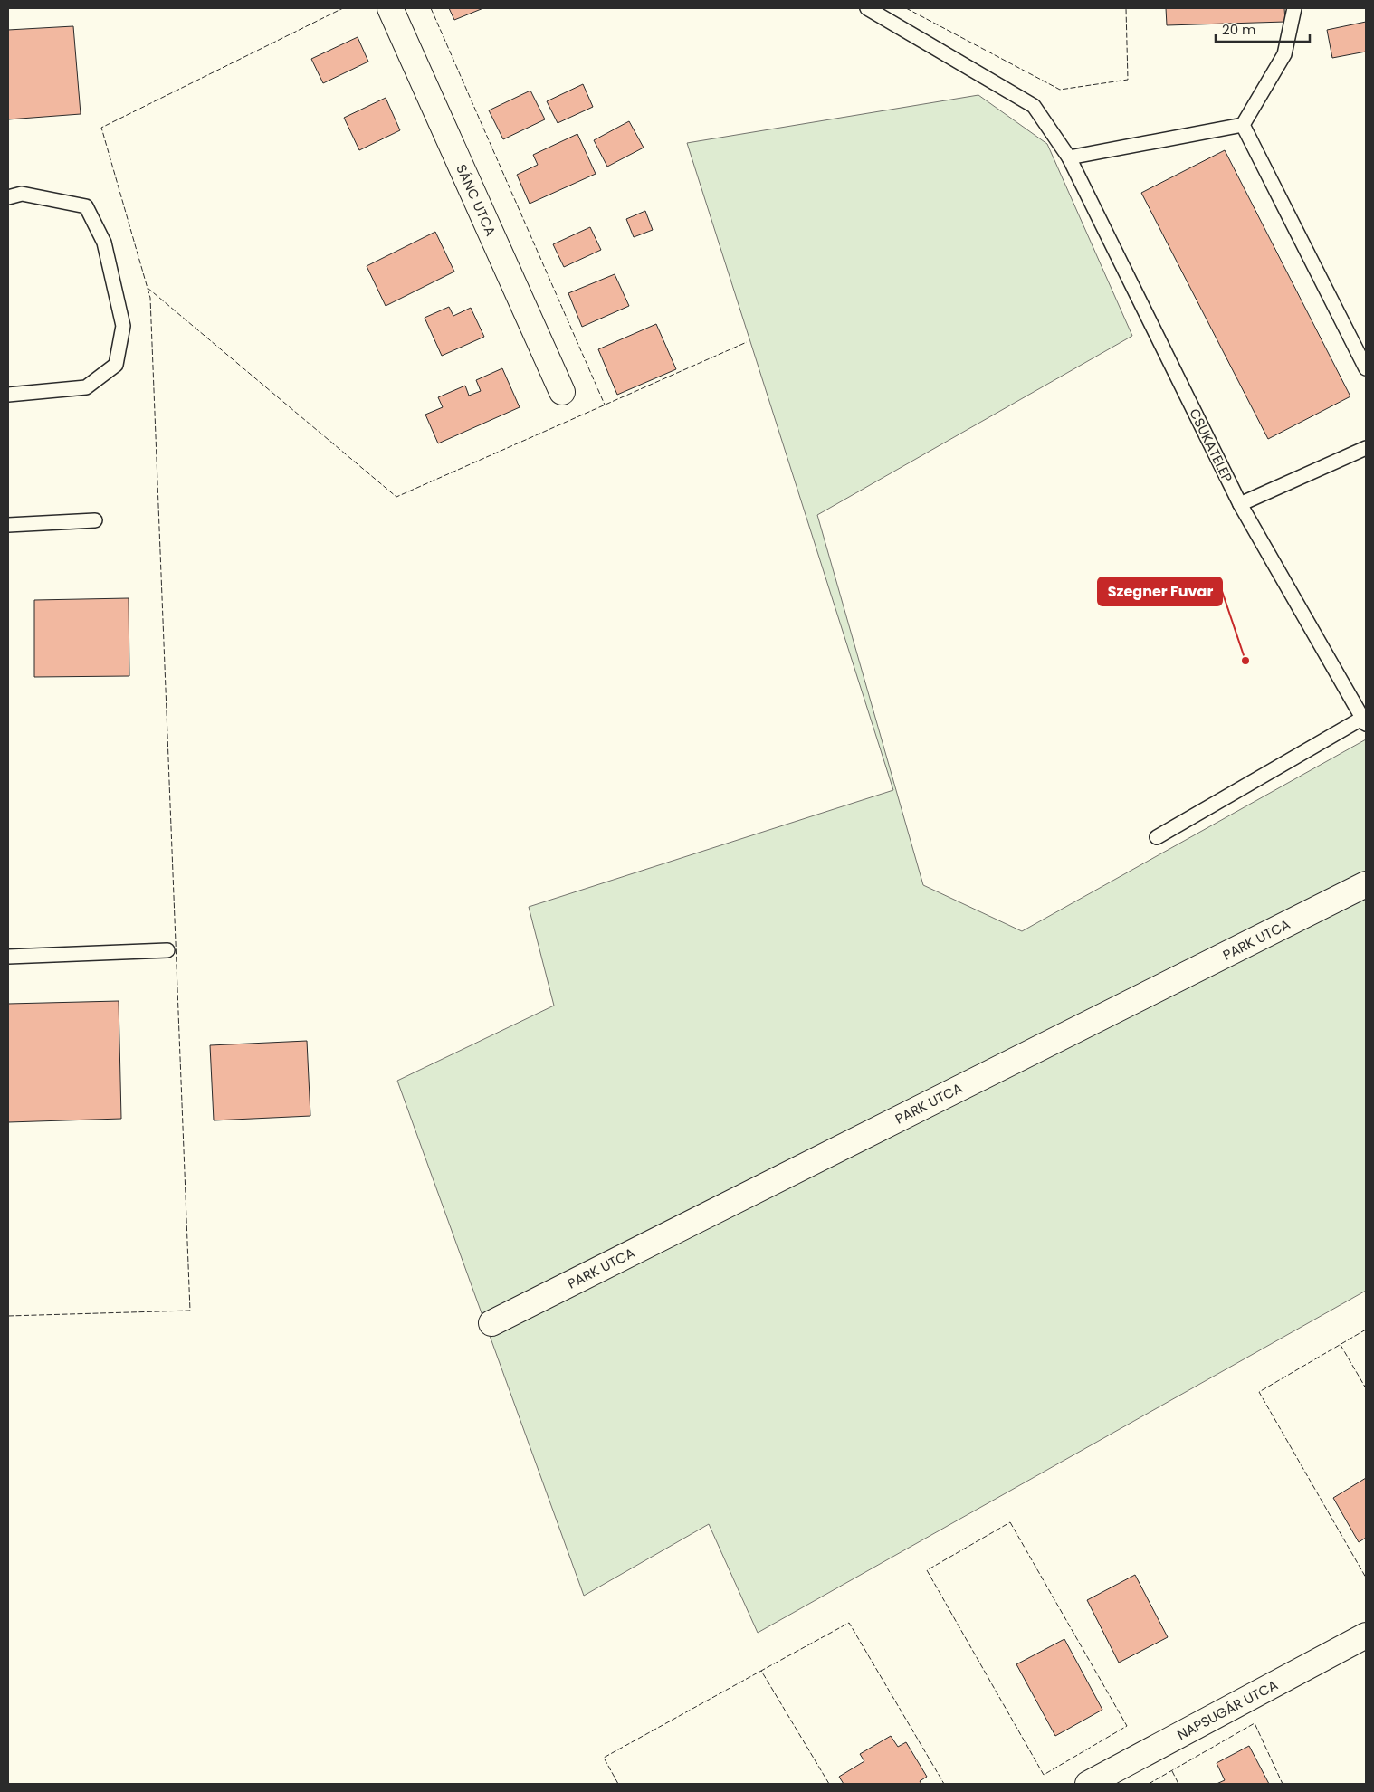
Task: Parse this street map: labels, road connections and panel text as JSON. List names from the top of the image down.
{
  "streets": {
    "street": ["SÁNC UTCA", "PARK UTCA", "NAPSUGÁR UTCA"],
    "lane": ["CSUKATELEP"]
  },
  "places": ["Szegner Fuvar"],
  "scale_bar": "20 m"
}
